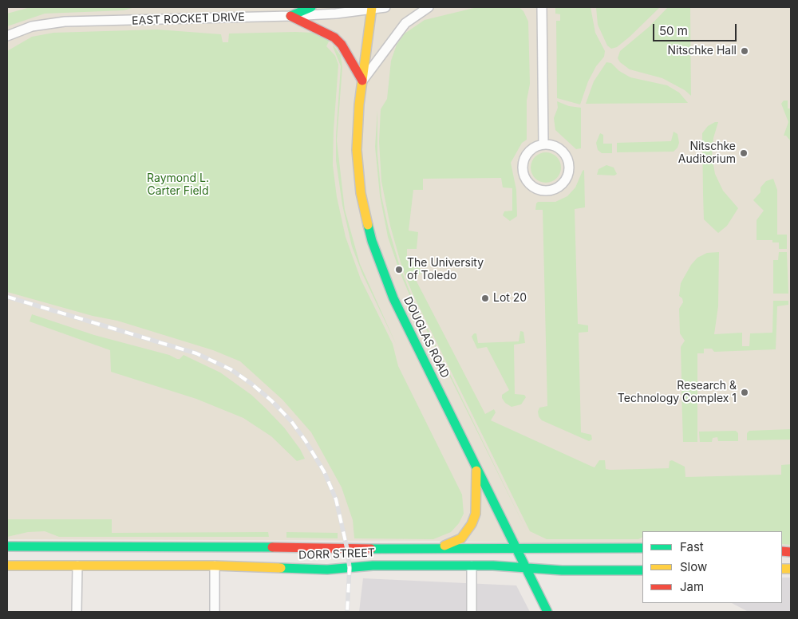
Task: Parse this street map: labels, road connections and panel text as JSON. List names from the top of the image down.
{
  "streets": {
    "main road": ["DOUGLAS ROAD", "DORR STREET"],
    "street": ["EAST ROCKET DRIVE"]
  },
  "crossings": [
    ["EAST ROCKET DRIVE", "DOUGLAS ROAD"],
    ["DOUGLAS ROAD", "DORR STREET"]
  ],
  "parks": ["Raymond L. Carter Field"],
  "places": [
    "Nitschke Hall",
    "Nitschke Auditorium",
    "The University of Toledo",
    "Lot 20",
    "Research & Technology Complex 1"
  ],
  "legend": ["Fast", "Slow", "Jam"],
  "scale_bar": "50 m"
}
